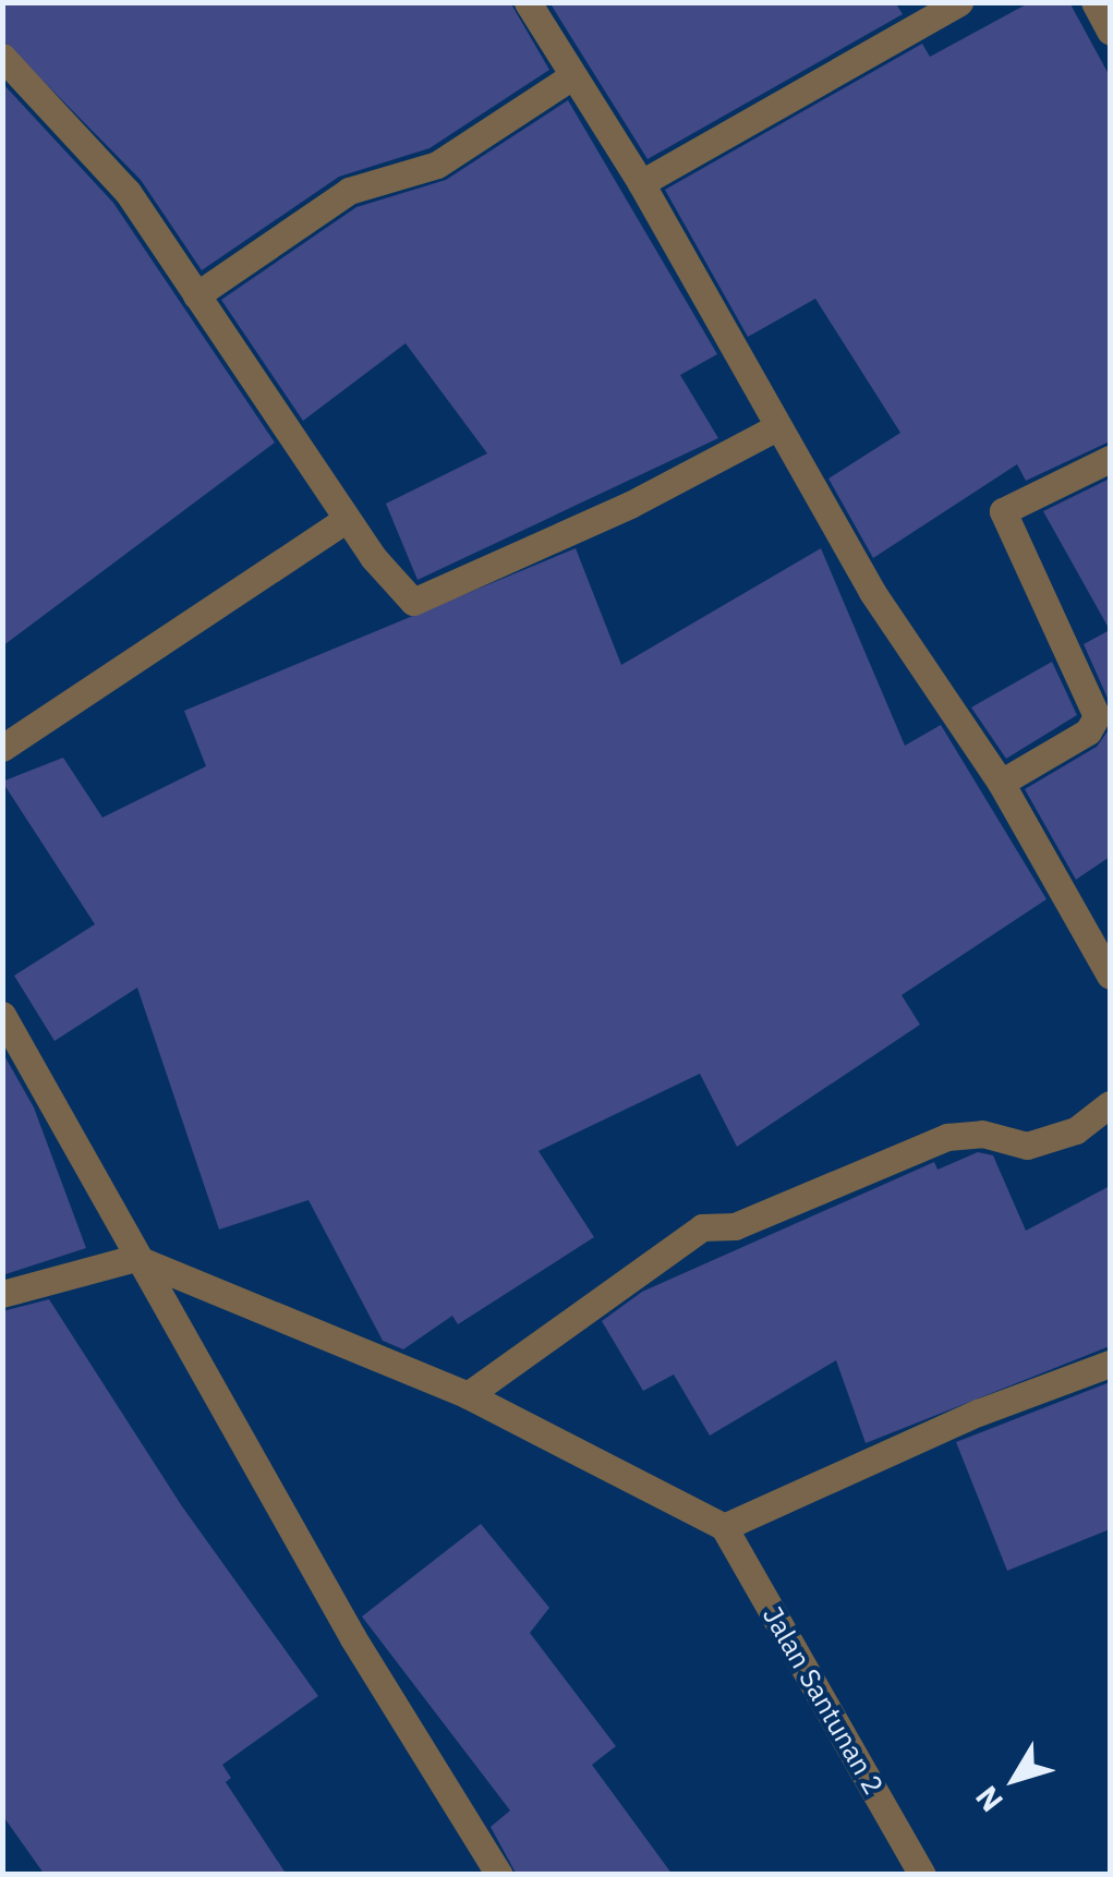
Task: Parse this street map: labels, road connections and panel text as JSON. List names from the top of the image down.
{
  "streets": {
    "street": ["Jalan Santunan 2"]
  },
  "north": "bottom left"
}
